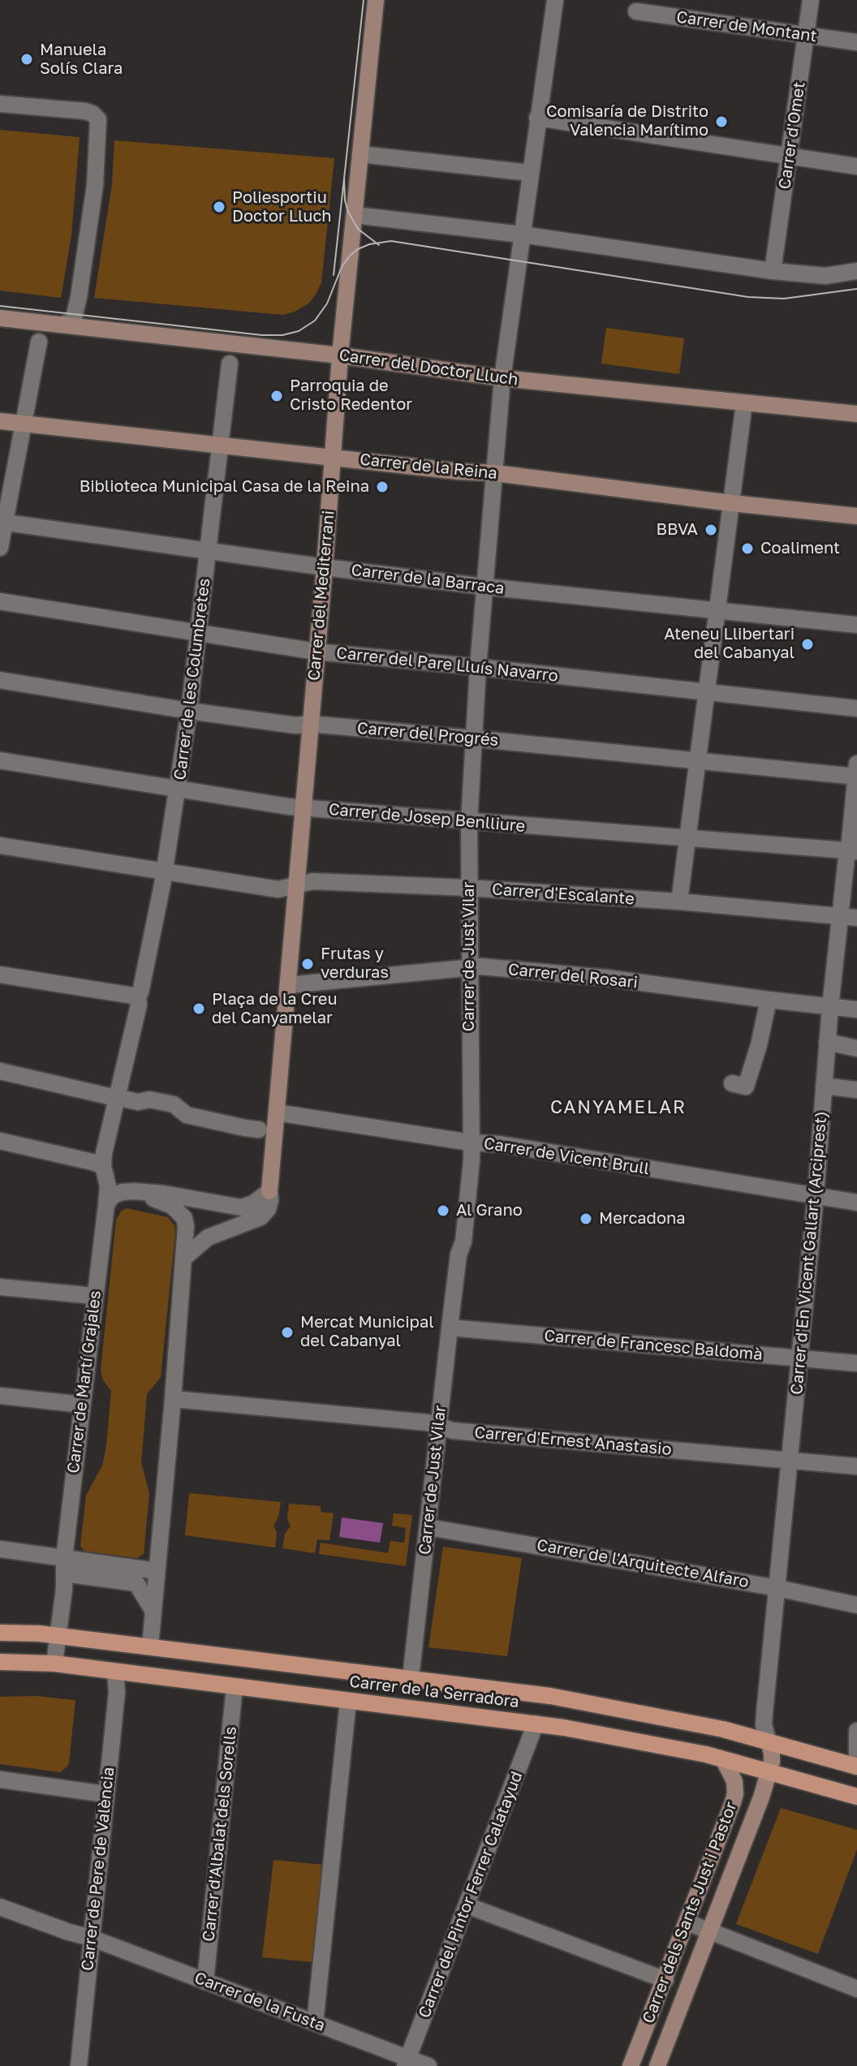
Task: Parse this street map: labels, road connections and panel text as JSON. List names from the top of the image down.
{
  "streets": {
    "main road": ["Carrer de la Serradora"],
    "street": [
      "Carrer de Montant",
      "Carrer d'Omet",
      "Carrer del Doctor Lluch",
      "Carrer de la Reina",
      "Carrer de la Barraca",
      "Carrer del Mediterrani",
      "Carrer del Pare Lluís Navarro",
      "Carrer de les Columbretes",
      "Carrer del Progrés",
      "Carrer de Josep Benlliure",
      "Carrer d'Escalante",
      "Carrer de Just Vilar",
      "Carrer del Rosari",
      "Carrer de Vicent Brull",
      "Carrer d'En Vicent Gallart (Arciprest)",
      "Carrer de Francesc Baldomà",
      "Carrer de Martí Grajales",
      "Carrer d'Ernest Anastasio",
      "Carrer de l'Arquitecte Alfaro",
      "Carrer d'Albalat dels Sorells",
      "Carrer de Pere de València",
      "Carrer del Pintor Ferrer Calatayud",
      "Carrer dels Sants Just i Pastor",
      "Carrer de la Fusta"
    ]
  },
  "crossings": [
    ["Carrer de Montant", "Carrer d'Omet"],
    ["Carrer del Doctor Lluch", "Carrer del Mediterrani"],
    ["Carrer del Doctor Lluch", "Carrer de Just Vilar"],
    ["Carrer de la Reina", "Carrer del Mediterrani"],
    ["Carrer de la Reina", "Carrer de les Columbretes"],
    ["Carrer de la Reina", "Carrer de Just Vilar"],
    ["Carrer de la Barraca", "Carrer del Mediterrani"],
    ["Carrer de la Barraca", "Carrer de les Columbretes"],
    ["Carrer de la Barraca", "Carrer de Just Vilar"],
    ["Carrer del Mediterrani", "Carrer del Pare Lluís Navarro"],
    ["Carrer del Mediterrani", "Carrer del Progrés"],
    ["Carrer del Mediterrani", "Carrer de Josep Benlliure"],
    ["Carrer del Mediterrani", "Carrer d'Escalante"],
    ["Carrer del Mediterrani", "Carrer del Rosari"],
    ["Carrer del Mediterrani", "Carrer de Vicent Brull"],
    ["Carrer del Pare Lluís Navarro", "Carrer de les Columbretes"],
    ["Carrer del Pare Lluís Navarro", "Carrer de Just Vilar"],
    ["Carrer de les Columbretes", "Carrer del Progrés"],
    ["Carrer de les Columbretes", "Carrer de Josep Benlliure"],
    ["Carrer de les Columbretes", "Carrer d'Escalante"],
    ["Carrer de les Columbretes", "Carrer de Martí Grajales"],
    ["Carrer del Progrés", "Carrer de Just Vilar"],
    ["Carrer del Progrés", "Carrer d'En Vicent Gallart (Arciprest)"],
    ["Carrer de Josep Benlliure", "Carrer de Just Vilar"],
    ["Carrer de Josep Benlliure", "Carrer d'En Vicent Gallart (Arciprest)"],
    ["Carrer d'Escalante", "Carrer de Just Vilar"],
    ["Carrer d'Escalante", "Carrer d'En Vicent Gallart (Arciprest)"],
    ["Carrer de Just Vilar", "Carrer del Rosari"],
    ["Carrer de Just Vilar", "Carrer de Vicent Brull"],
    ["Carrer de Just Vilar", "Carrer de Francesc Baldomà"],
    ["Carrer de Just Vilar", "Carrer d'Ernest Anastasio"],
    ["Carrer de Just Vilar", "Carrer de l'Arquitecte Alfaro"],
    ["Carrer de Just Vilar", "Carrer de la Serradora"],
    ["Carrer del Rosari", "Carrer d'En Vicent Gallart (Arciprest)"],
    ["Carrer de Vicent Brull", "Carrer d'En Vicent Gallart (Arciprest)"],
    ["Carrer d'En Vicent Gallart (Arciprest)", "Carrer de Francesc Baldomà"],
    ["Carrer d'En Vicent Gallart (Arciprest)", "Carrer d'Ernest Anastasio"],
    ["Carrer d'En Vicent Gallart (Arciprest)", "Carrer de l'Arquitecte Alfaro"],
    ["Carrer d'En Vicent Gallart (Arciprest)", "Carrer de la Serradora"],
    ["Carrer de Martí Grajales", "Carrer de la Serradora"],
    ["Carrer de la Serradora", "Carrer d'Albalat dels Sorells"],
    ["Carrer de la Serradora", "Carrer de Pere de València"],
    ["Carrer de la Serradora", "Carrer del Pintor Ferrer Calatayud"],
    ["Carrer de la Serradora", "Carrer dels Sants Just i Pastor"],
    ["Carrer d'Albalat dels Sorells", "Carrer de la Fusta"],
    ["Carrer de Pere de València", "Carrer de la Fusta"],
    ["Carrer del Pintor Ferrer Calatayud", "Carrer de la Fusta"]
  ],
  "districts": ["CANYAMELAR"],
  "places": [
    "Manuela Solís Clara",
    "Comisaría de Distrito Valencia Marítimo",
    "Poliesportiu Doctor Lluch",
    "Parroquia de Cristo Redentor",
    "Biblioteca Municipal Casa de la Reina",
    "BBVA",
    "Coaliment",
    "Ateneu Llibertari del Cabanyal",
    "Frutas y verduras",
    "Plaça de la Creu del Canyamelar",
    "Al Grano",
    "Mercadona",
    "Mercat Municipal del Cabanyal"
  ]
}
